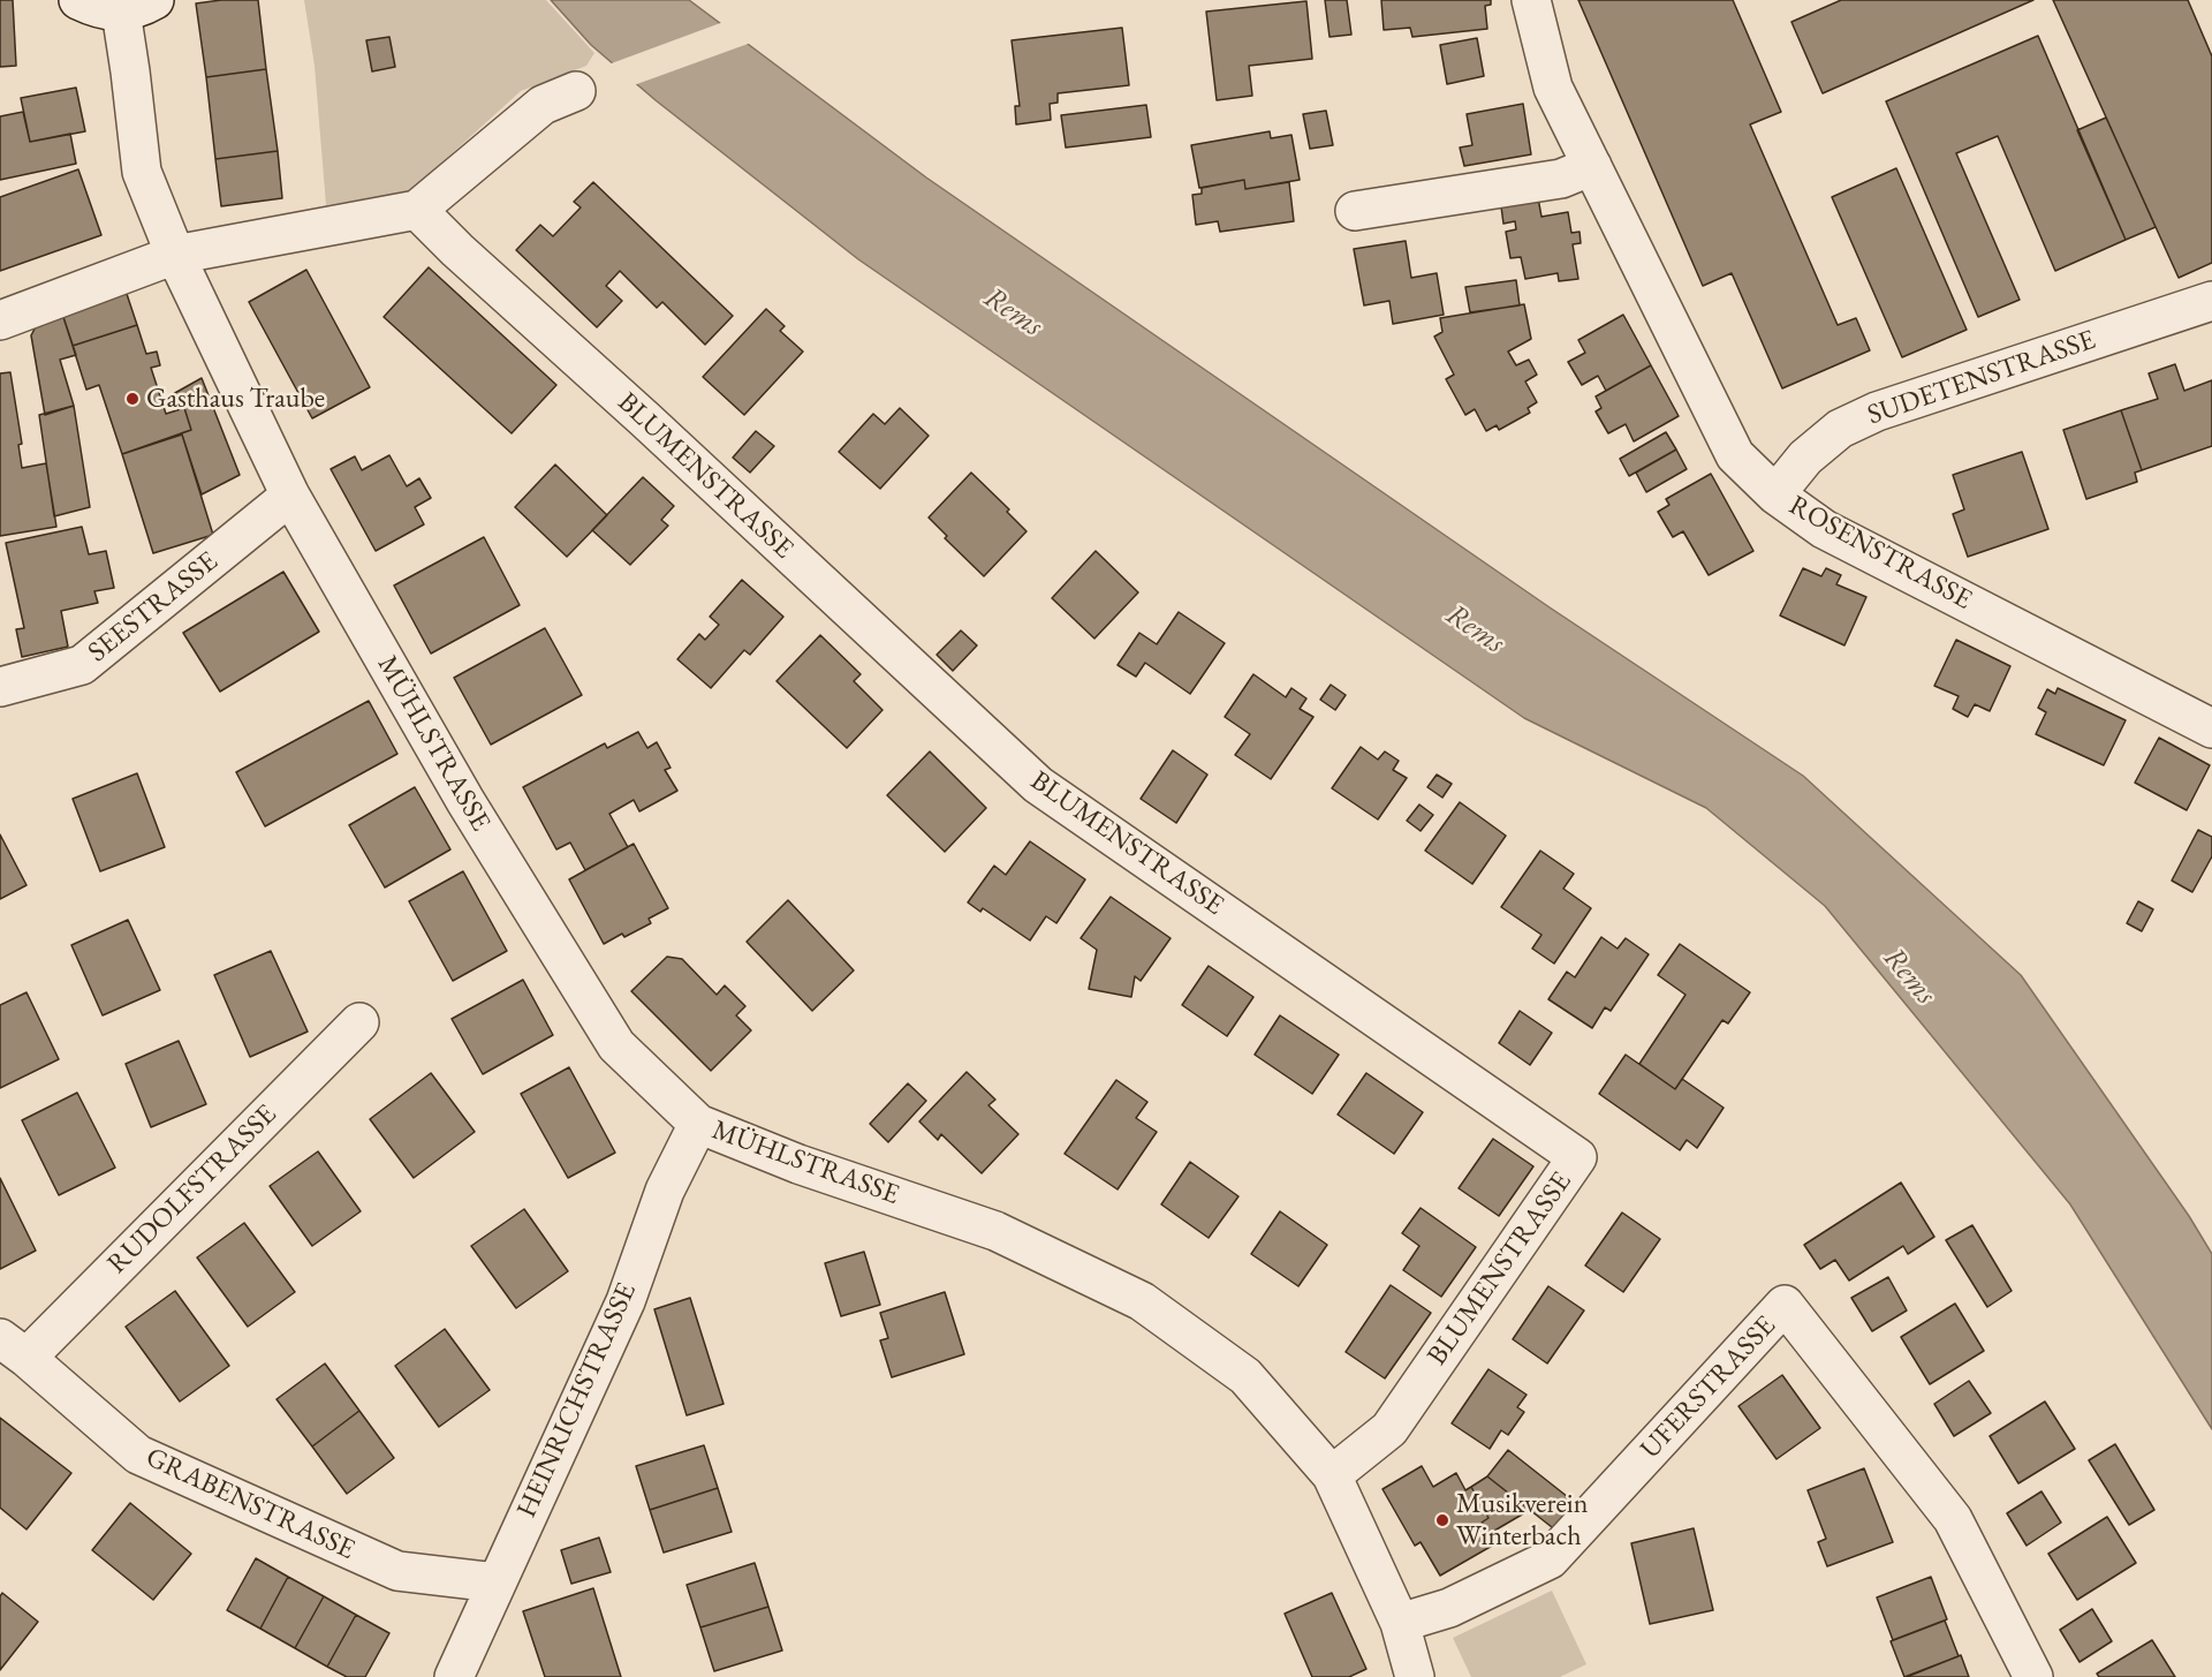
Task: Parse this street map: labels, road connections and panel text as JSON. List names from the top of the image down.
{
  "streets": {
    "street": [
      "SUDETENSTRASSE",
      "BLUMENSTRASSE",
      "ROSENSTRASSE",
      "SEESTRASSE",
      "MÜHLSTRASSE",
      "RUDOLFSTRASSE",
      "UFERSTRASSE",
      "HEINRICHSTRASSE",
      "GRABENSTRASSE"
    ]
  },
  "crossings": [
    ["SUDETENSTRASSE", "ROSENSTRASSE"],
    ["BLUMENSTRASSE", "MÜHLSTRASSE"],
    ["SEESTRASSE", "MÜHLSTRASSE"],
    ["MÜHLSTRASSE", "UFERSTRASSE"],
    ["MÜHLSTRASSE", "HEINRICHSTRASSE"],
    ["RUDOLFSTRASSE", "GRABENSTRASSE"],
    ["HEINRICHSTRASSE", "GRABENSTRASSE"]
  ],
  "water": ["Rems"],
  "places": ["Gasthaus Traube", "Musikverein Winterbach"]
}
